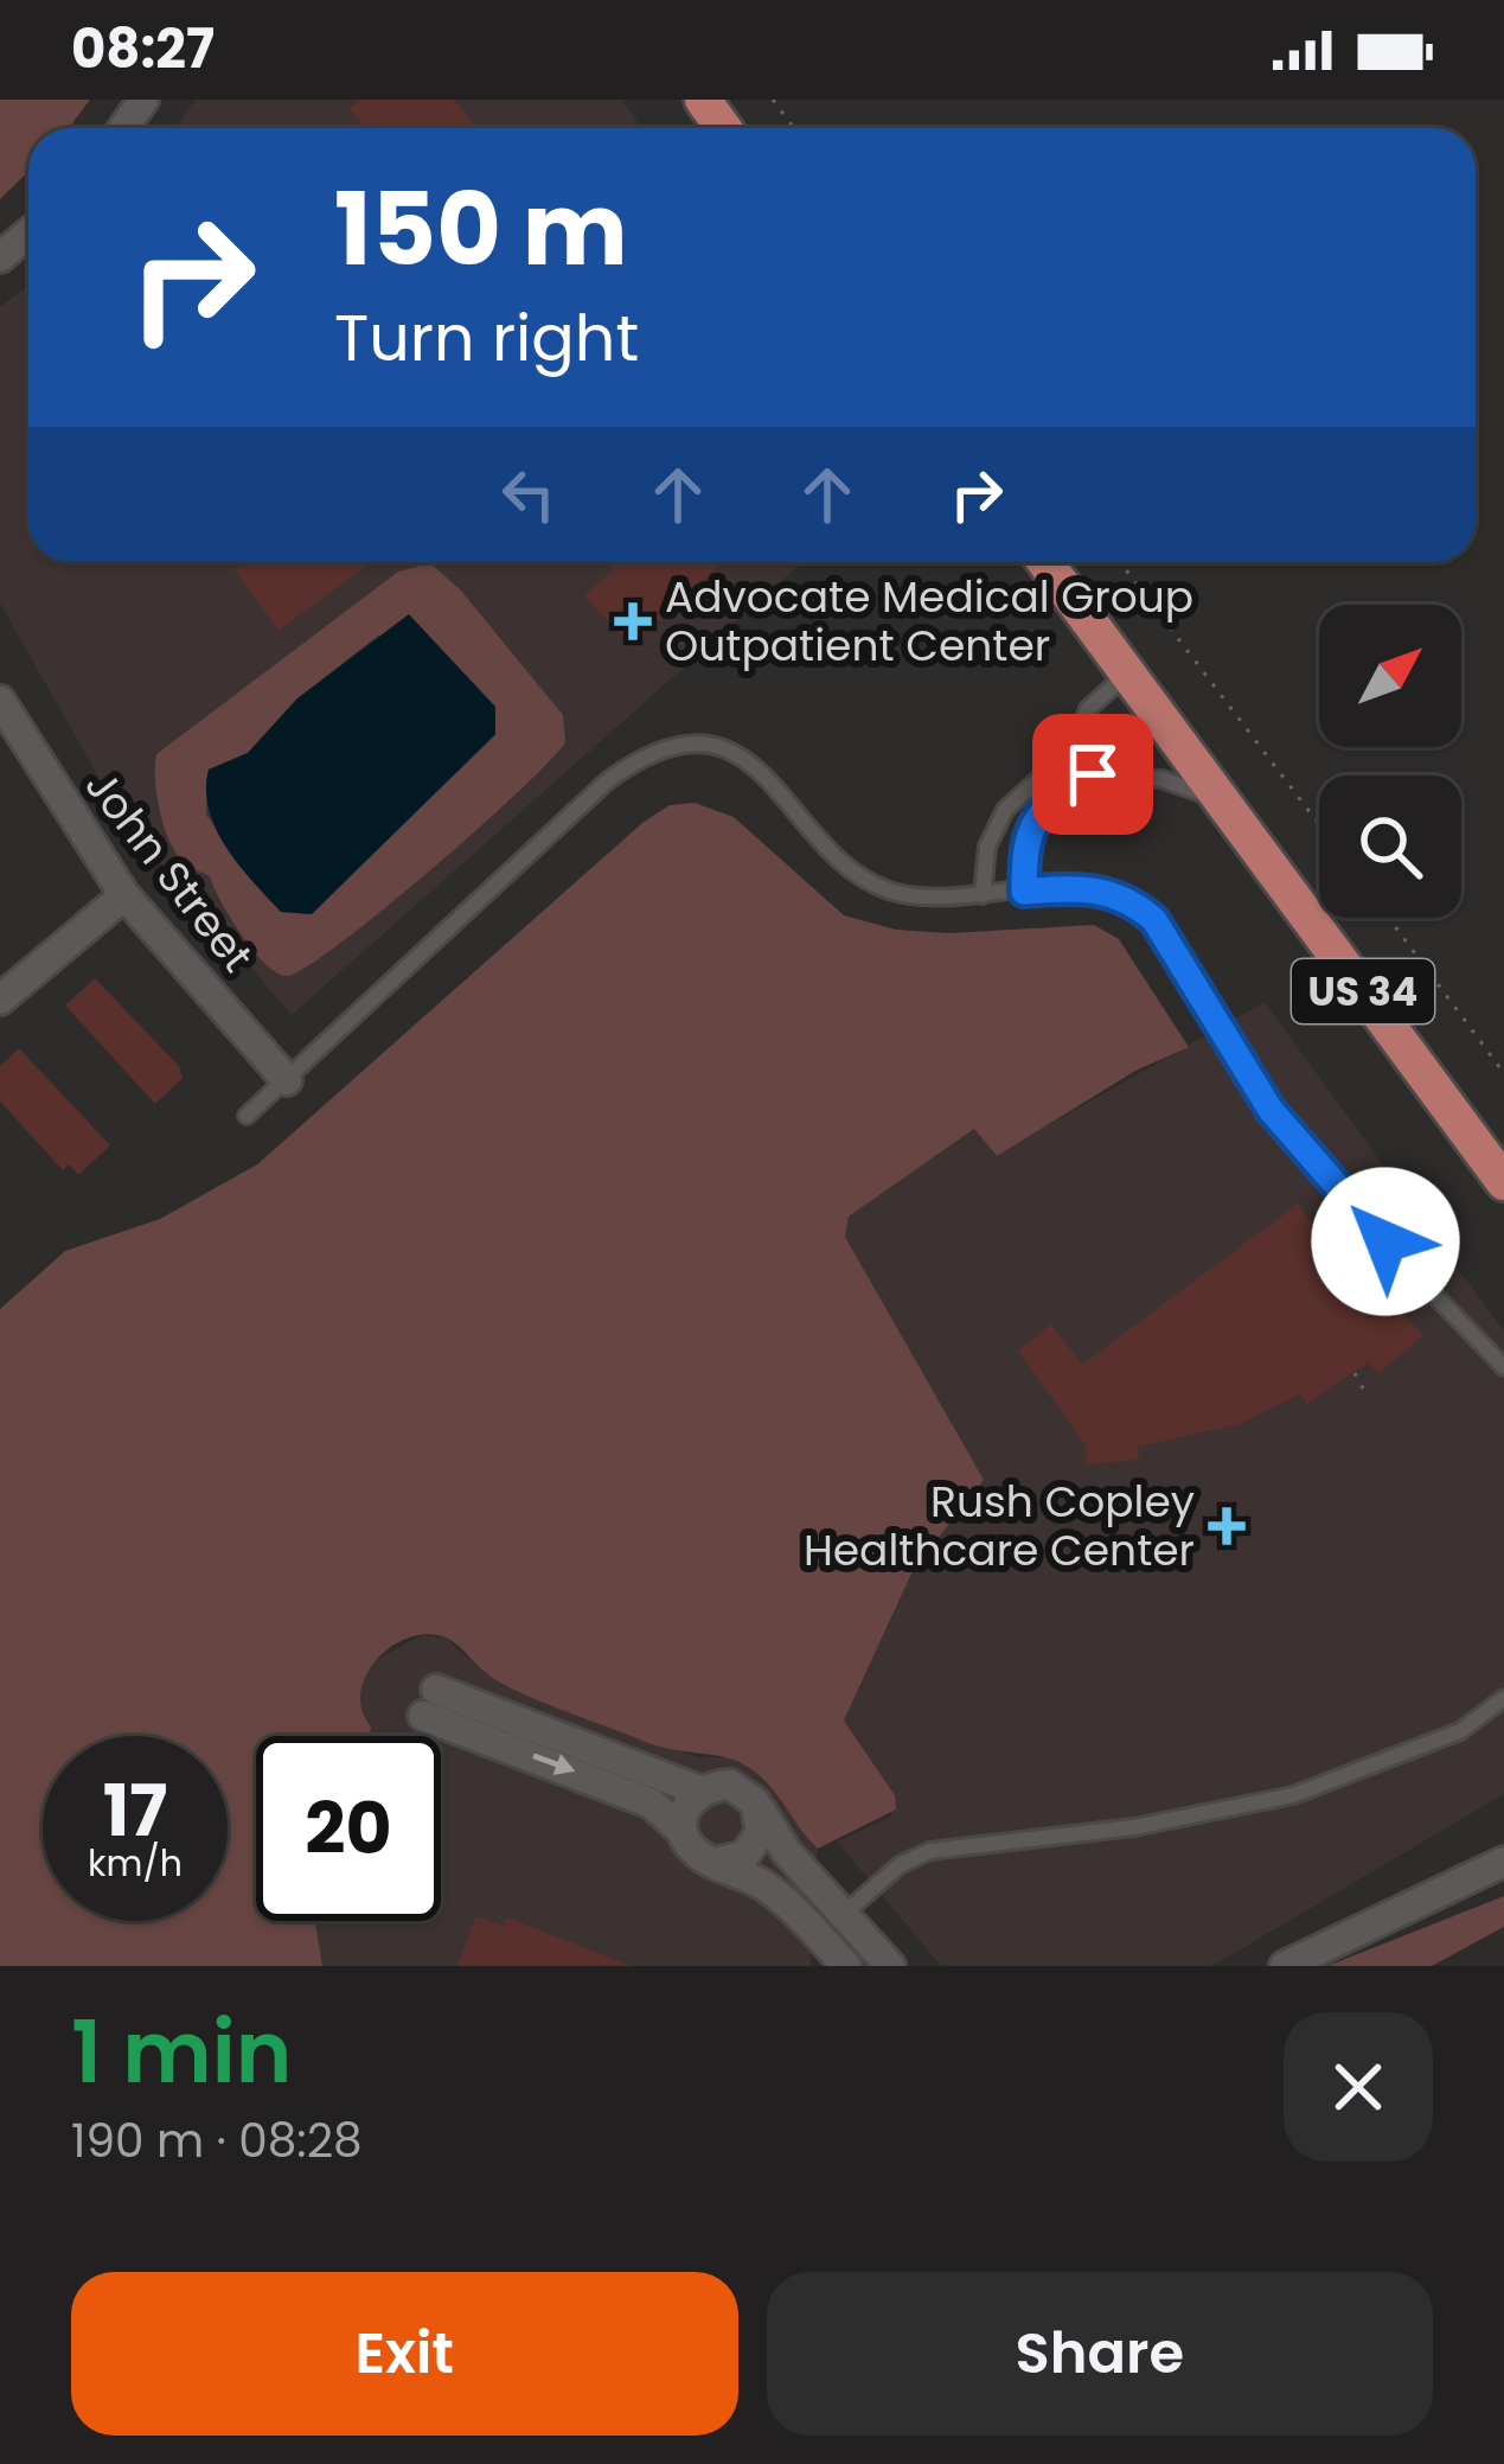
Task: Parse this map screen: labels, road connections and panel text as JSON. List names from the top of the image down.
{
  "streets": {
    "main road": ["US 34"],
    "street": ["John Street"]
  },
  "places": {
    "health": ["Advocate Medical Group Outpatient Center", "Rush Copley Healthcare Center"]
  },
  "north": "top right",
  "page": {
    "status": "08:27",
    "turn": ["150 m", "Turn right"],
    "speed": "17 km/h",
    "limit": "20",
    "heading": ["1 min", "190 m · 08:28"],
    "buttons": ["Exit", "Share"]
  }
}
